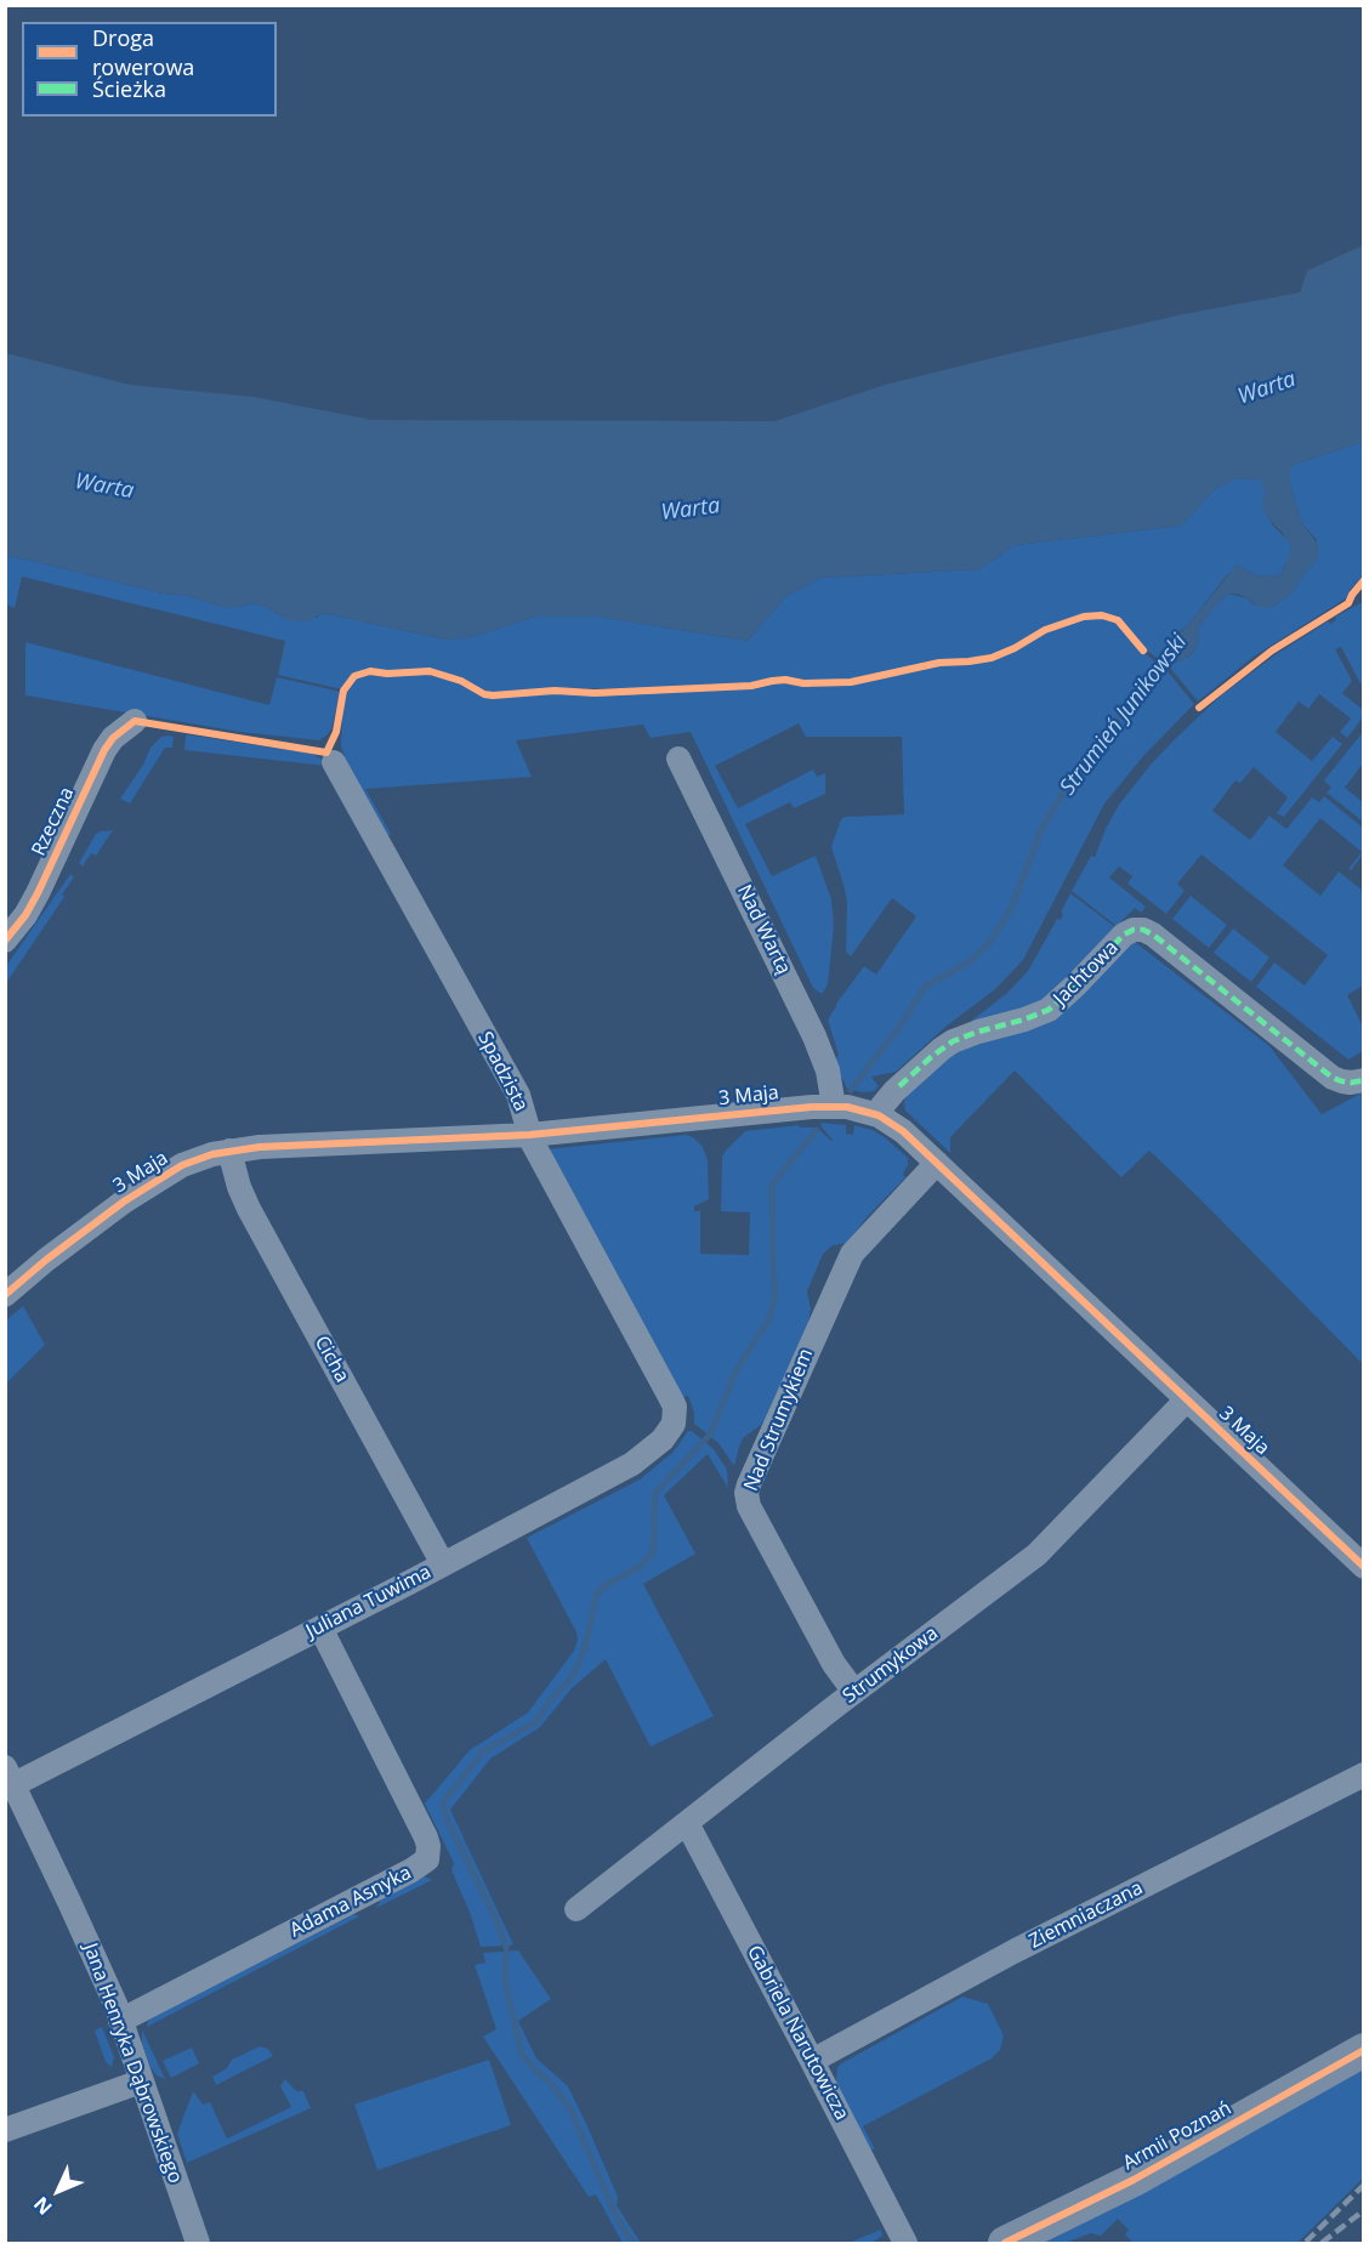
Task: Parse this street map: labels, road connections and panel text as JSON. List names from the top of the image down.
{
  "streets": {
    "main road": ["Armii Poznań"],
    "street": [
      "Rzeczna",
      "Nad Wartą",
      "Jachtowa",
      "Spadzista",
      "3 Maja",
      "Cicha",
      "Nad Strumykiem",
      "Juliana Tuwima",
      "Strumykowa",
      "Adama Asnyka",
      "Ziemniaczana",
      "Gabriela Narutowicza",
      "Jana Henryka Dąbrowskiego"
    ]
  },
  "crossings": [
    ["Nad Wartą", "3 Maja"],
    ["Jachtowa", "3 Maja"],
    ["Spadzista", "3 Maja"],
    ["Spadzista", "Juliana Tuwima"],
    ["3 Maja", "Cicha"],
    ["3 Maja", "Nad Strumykiem"],
    ["3 Maja", "Strumykowa"],
    ["Cicha", "Juliana Tuwima"],
    ["Nad Strumykiem", "Strumykowa"],
    ["Juliana Tuwima", "Adama Asnyka"],
    ["Juliana Tuwima", "Jana Henryka Dąbrowskiego"],
    ["Strumykowa", "Gabriela Narutowicza"],
    ["Adama Asnyka", "Jana Henryka Dąbrowskiego"],
    ["Ziemniaczana", "Gabriela Narutowicza"]
  ],
  "water": ["Warta", "Strumień Junikowski"],
  "legend": ["Droga rowerowa", "Ścieżka"],
  "north": "bottom left"
}
